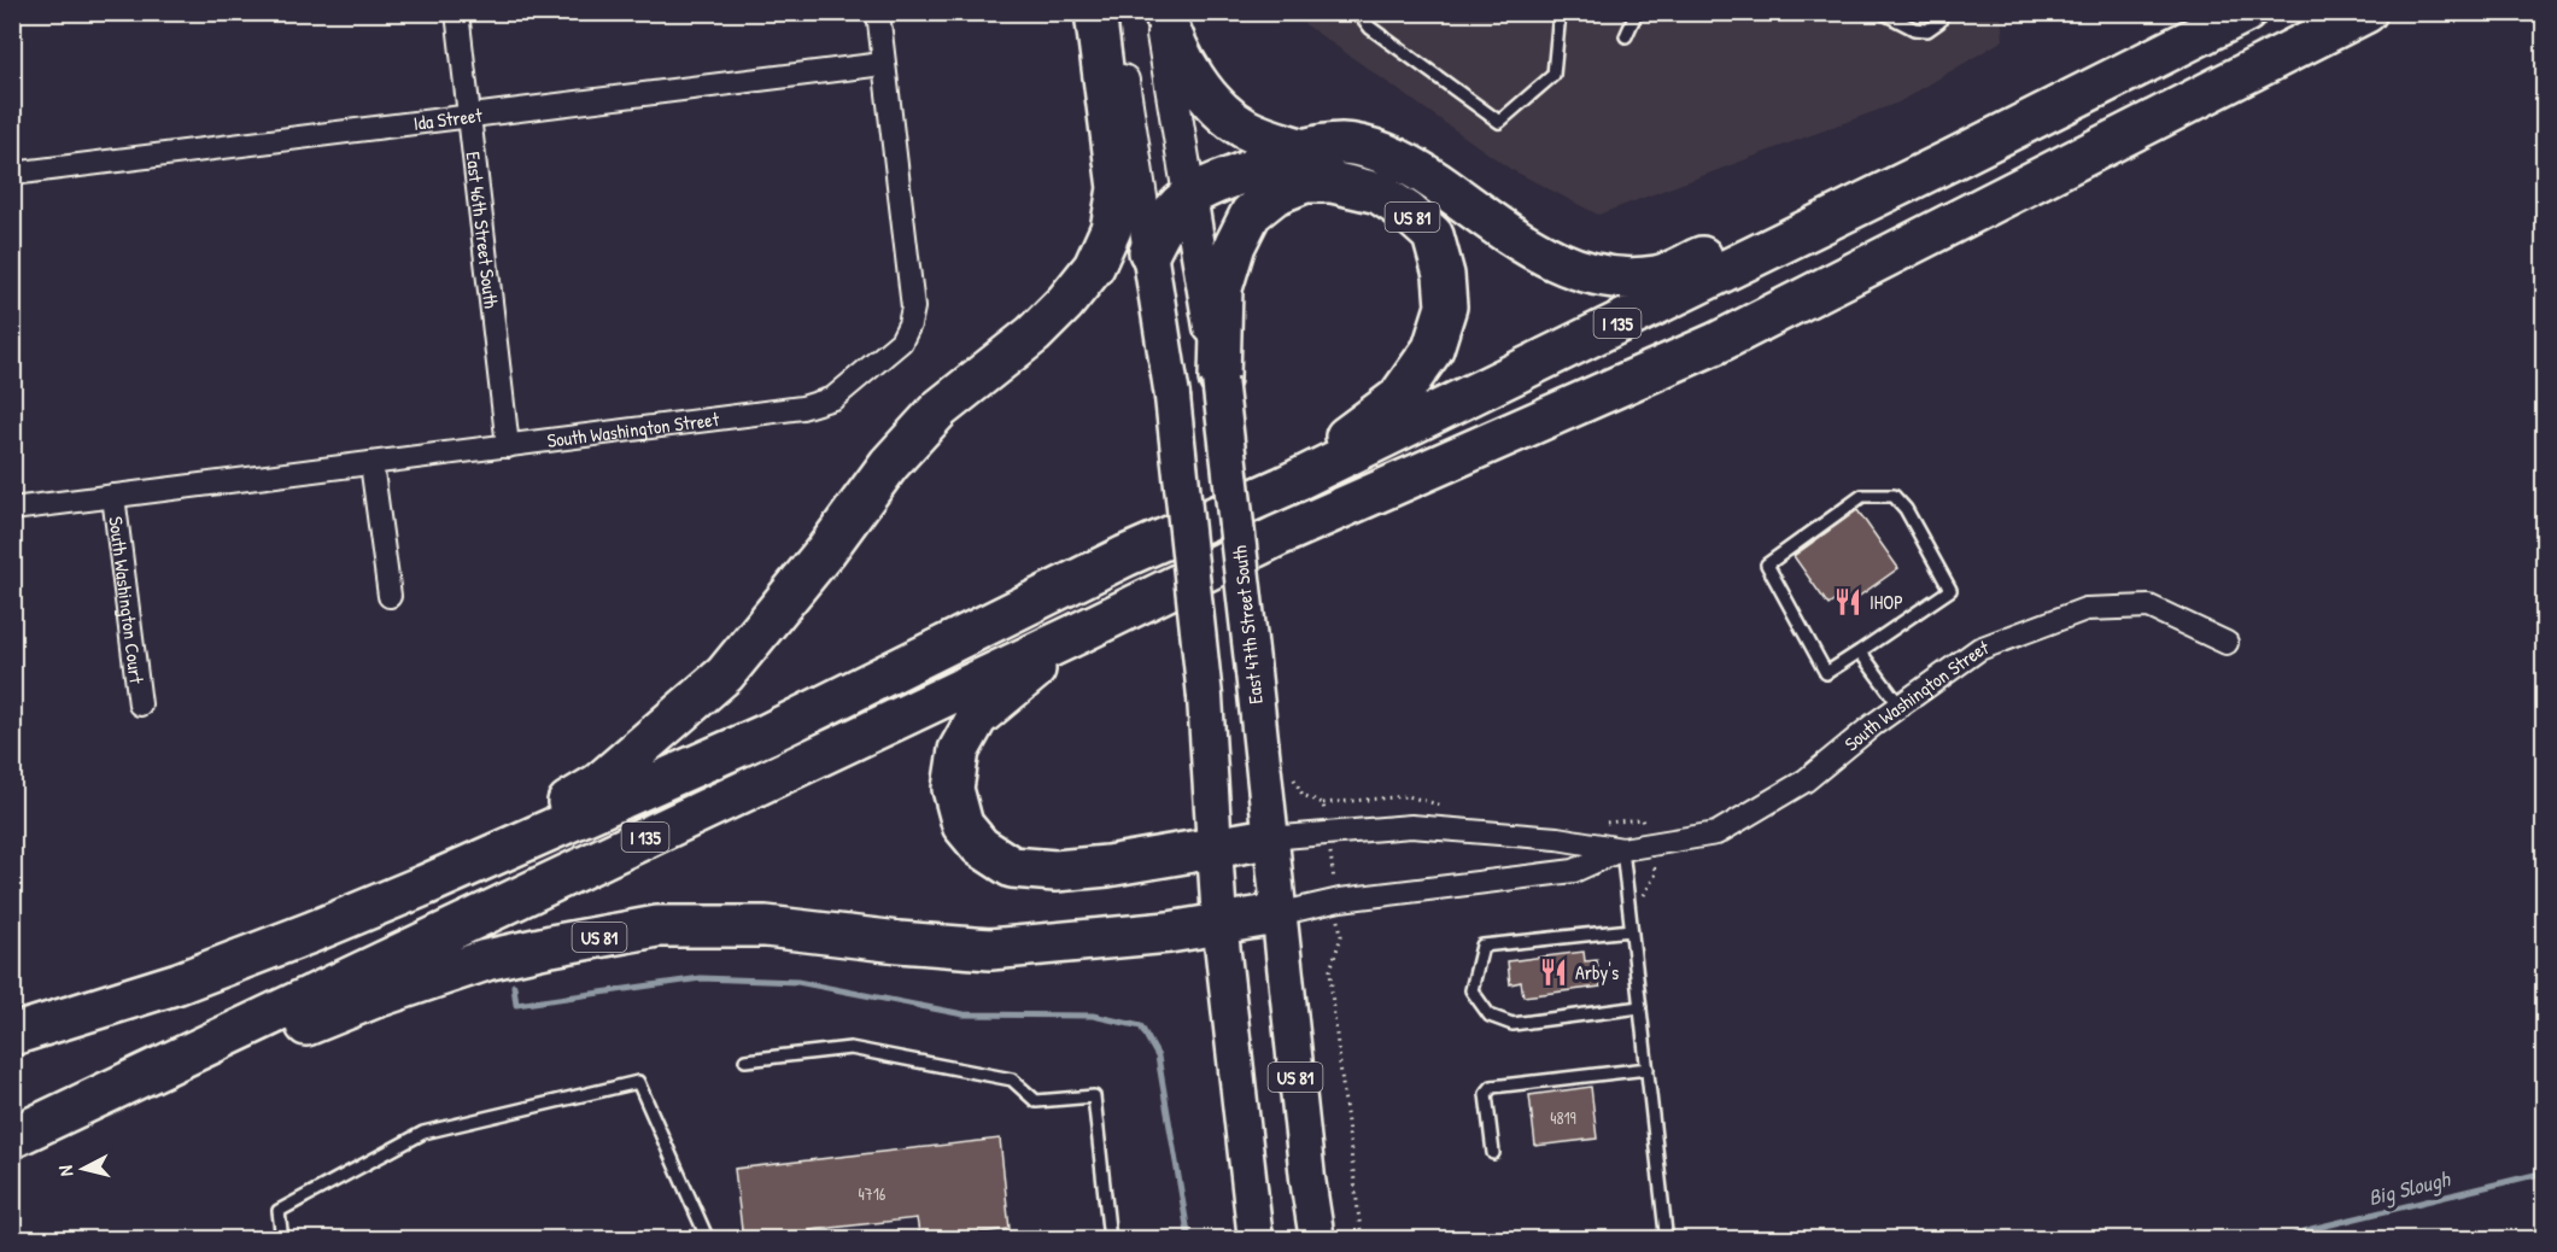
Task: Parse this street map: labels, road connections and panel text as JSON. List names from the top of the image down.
{
  "streets": {
    "highway": ["US 81", "I 135"],
    "main road": ["East 47th Street South"],
    "street": [
      "Ida Street",
      "East 46th Street South",
      "South Washington Street",
      "South Washington Court"
    ]
  },
  "crossings": [
    ["Ida Street", "East 46th Street South"],
    ["Ida Street", "South Washington Street"],
    ["US 81", "I 135"],
    ["US 81", "South Washington Street"],
    ["US 81", "East 47th Street South"],
    ["East 46th Street South", "South Washington Street"],
    ["South Washington Street", "South Washington Court"],
    ["South Washington Street", "East 47th Street South"]
  ],
  "water": ["Big Slough"],
  "places": {
    "restaurant": ["IHOP", "Arby's"]
  },
  "house_numbers": ["4819", "4716"],
  "north": "left"
}
